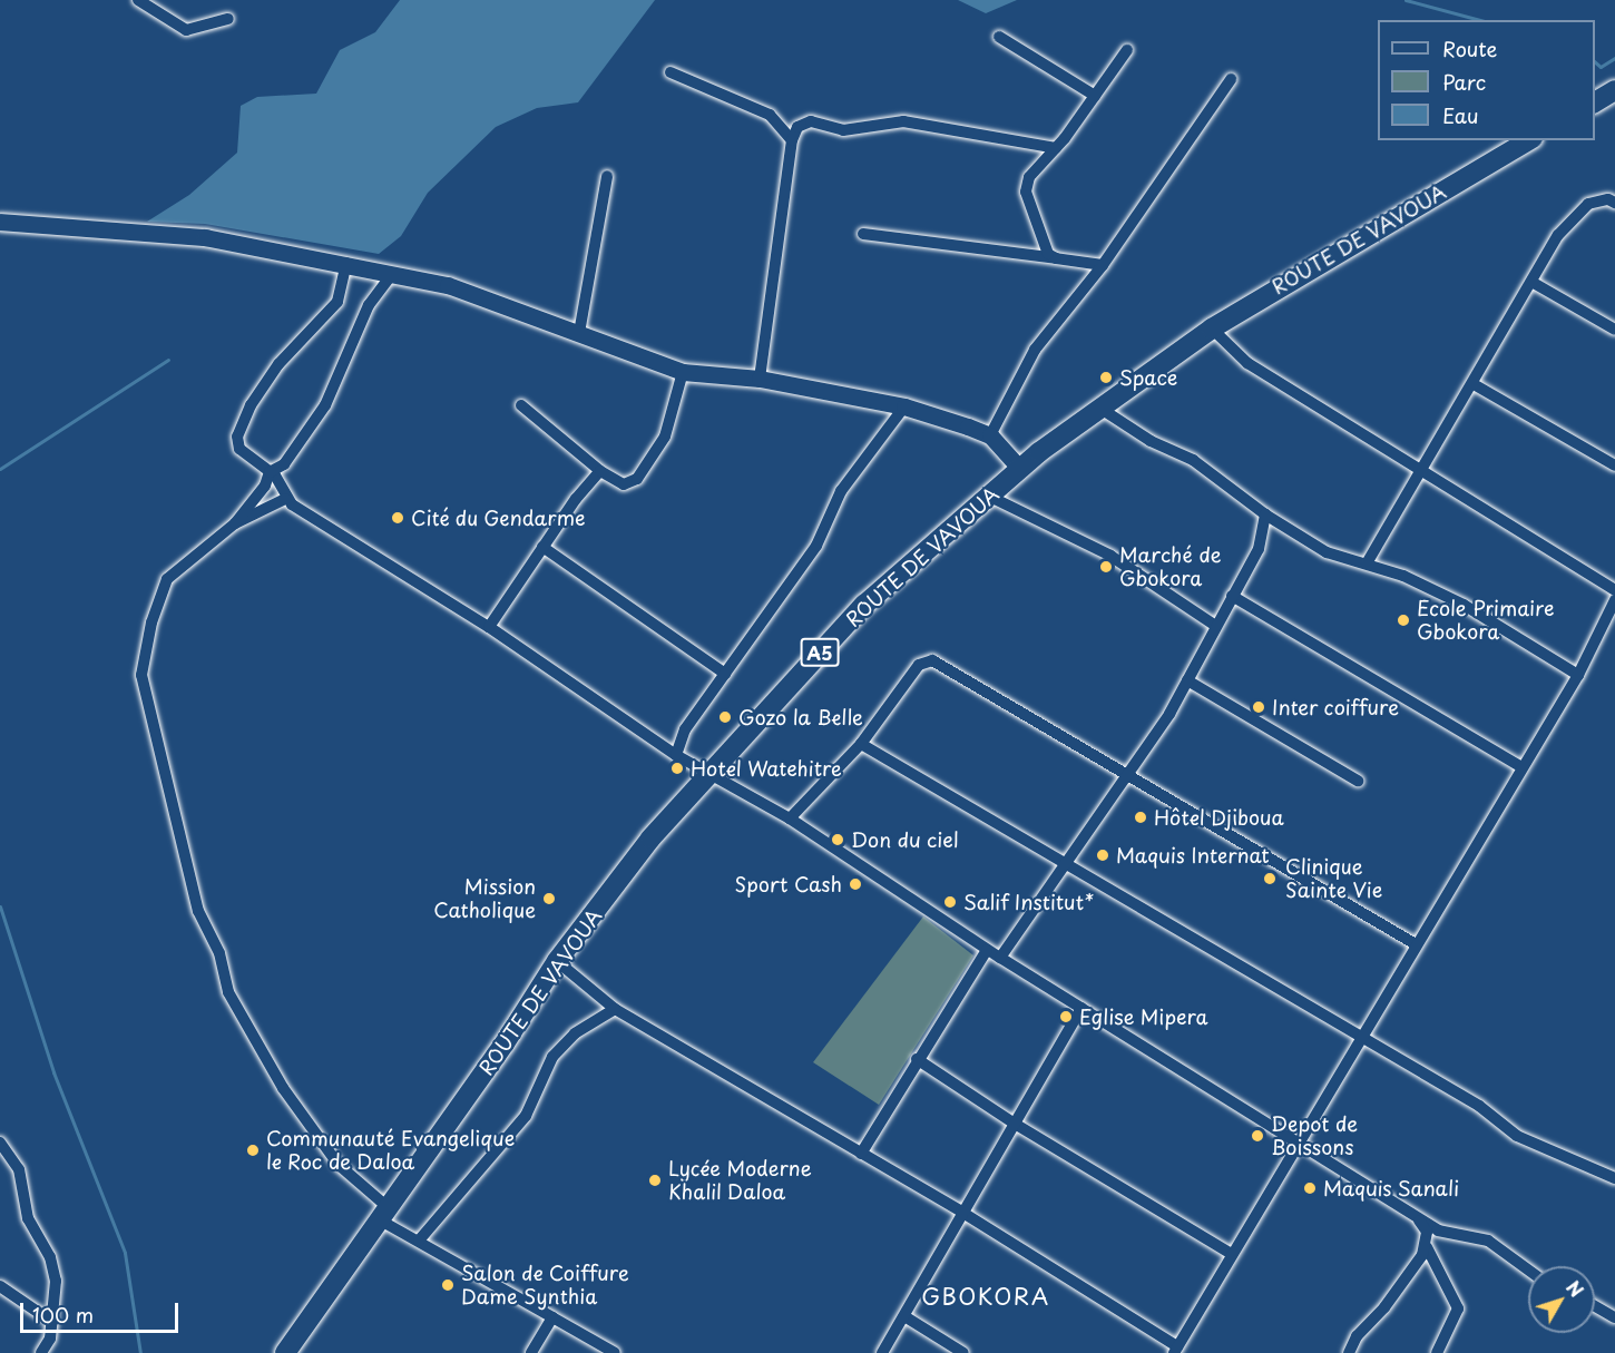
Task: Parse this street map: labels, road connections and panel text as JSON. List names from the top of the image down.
{
  "streets": {
    "main road": ["ROUTE DE VAVOUA", "A5"]
  },
  "districts": ["GBOKORA"],
  "places": [
    "Space",
    "Cité du Gendarme",
    "Marché de Gbokora",
    "Ecole Primaire Gbokora",
    "Inter coiffure",
    "Gozo la Belle",
    "Hotel Watehitre",
    "Hôtel Djiboua",
    "Don du ciel",
    "Maquis Internat",
    "Clinique Sainte Vie",
    "Sport Cash",
    "Mission Catholique",
    "Salif Institut*",
    "Eglise Mipera",
    "Depot de Boissons",
    "Communauté Evangelique le Roc de Daloa",
    "Lycée Moderne Khalil Daloa",
    "Maquis Sanali",
    "Salon de Coiffure Dame Synthia"
  ],
  "legend": ["Route", "Parc", "Eau"],
  "scale_bar": "100 m",
  "north": "top right"
}
